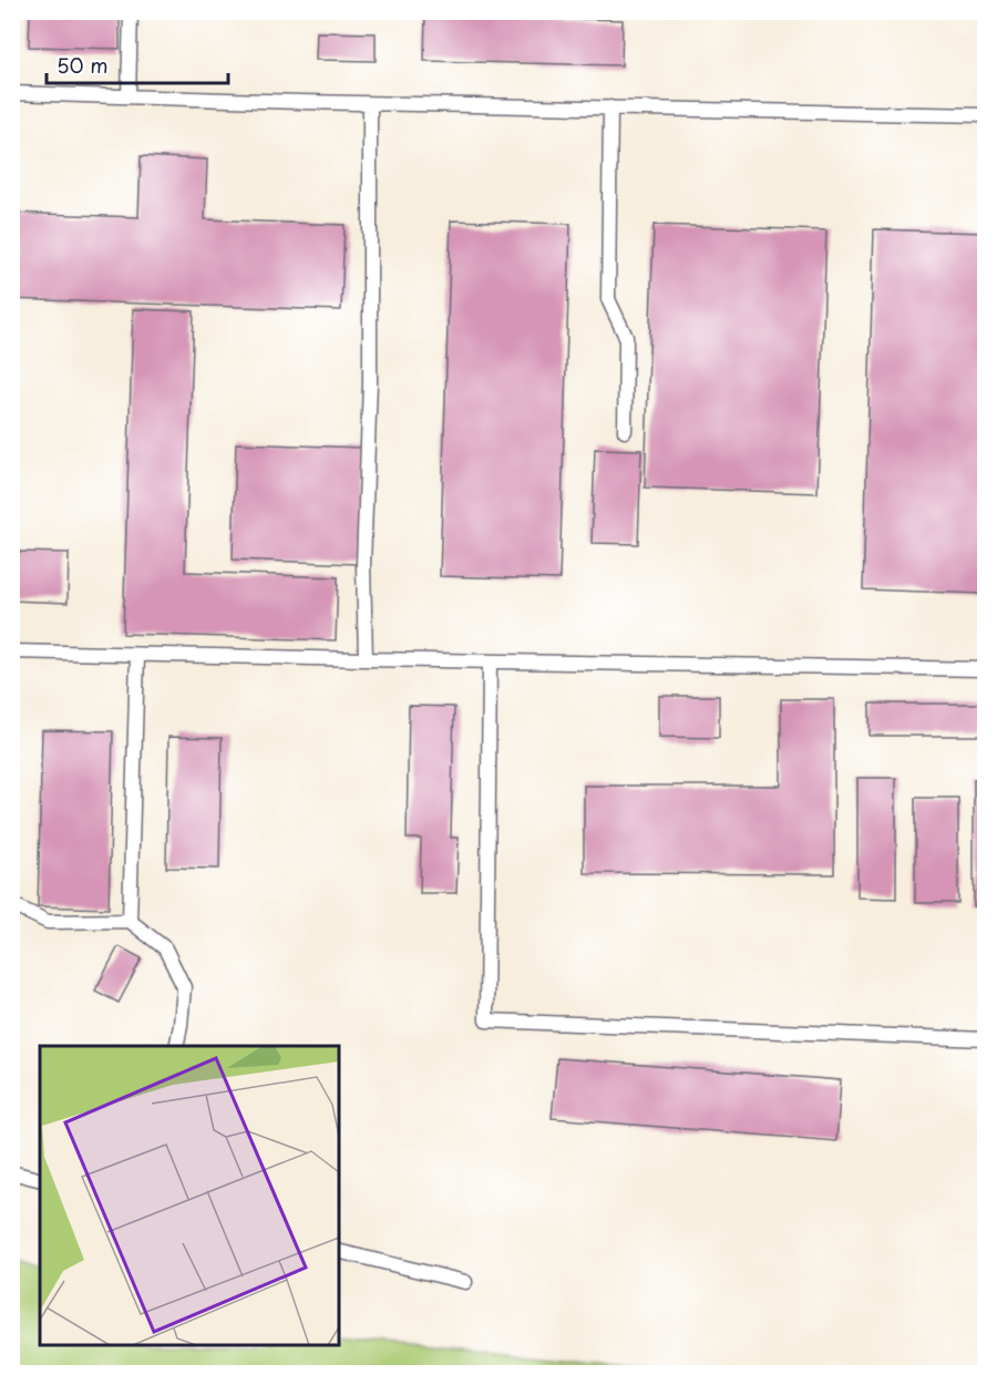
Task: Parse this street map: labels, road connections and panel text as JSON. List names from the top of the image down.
{
  "scale_bar": "50 m"
}
